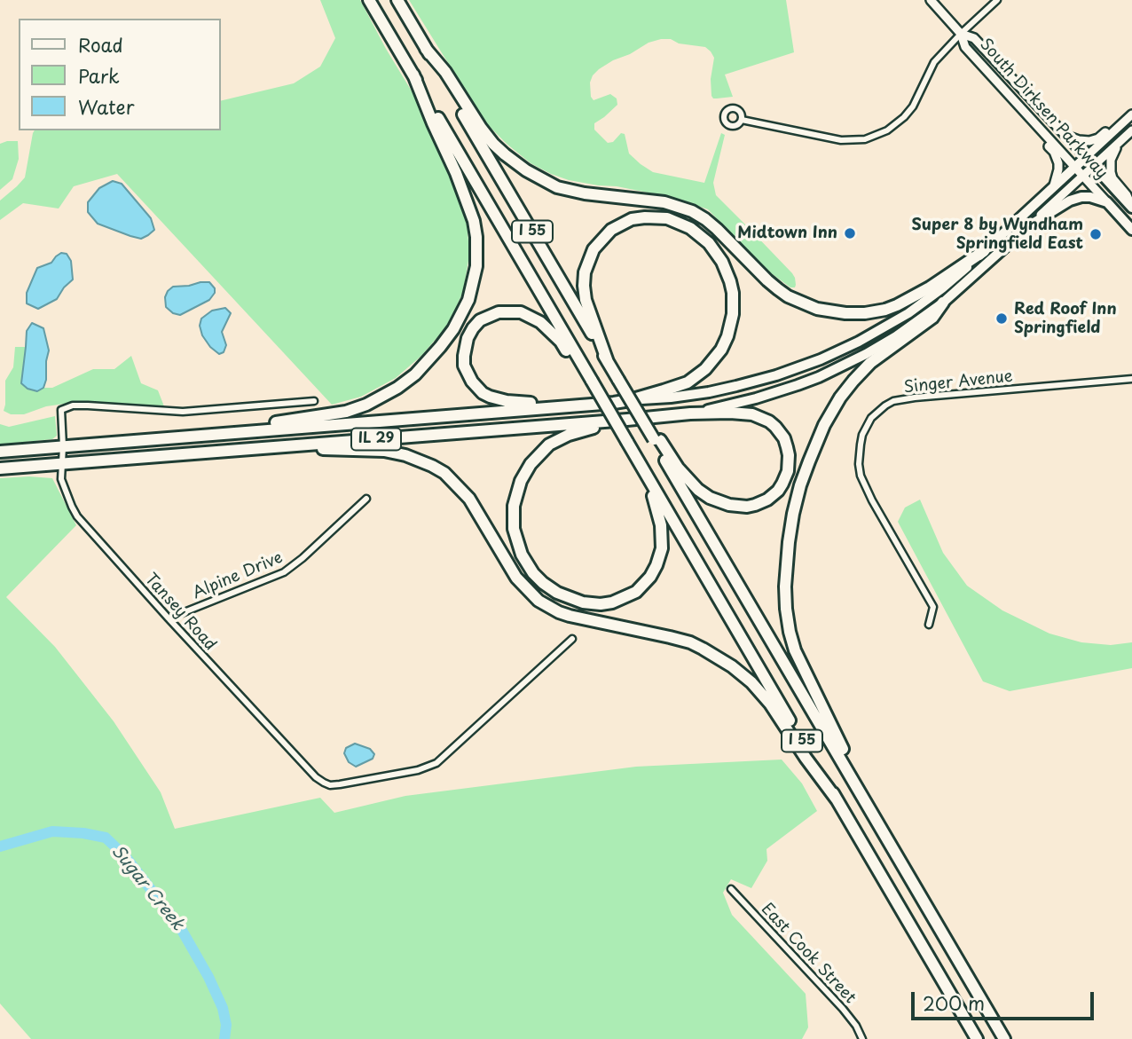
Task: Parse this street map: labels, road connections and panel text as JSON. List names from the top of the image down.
{
  "streets": {
    "highway": ["I 55", "IL 29"],
    "main road": ["South Dirksen Parkway"],
    "street": [
      "Singer Avenue",
      "Alpine Drive",
      "Tansey Road",
      "East Cook Street"
    ]
  },
  "crossings": [
    ["South Dirksen Parkway", "IL 29"],
    ["IL 29", "Tansey Road"],
    ["Alpine Drive", "Tansey Road"]
  ],
  "water": ["Sugar Creek"],
  "places": ["Midtown Inn", "Super 8 by Wyndham Springfield East", "Red Roof Inn Springfield"],
  "legend": ["Road", "Park", "Water"],
  "scale_bar": "200 m"
}
